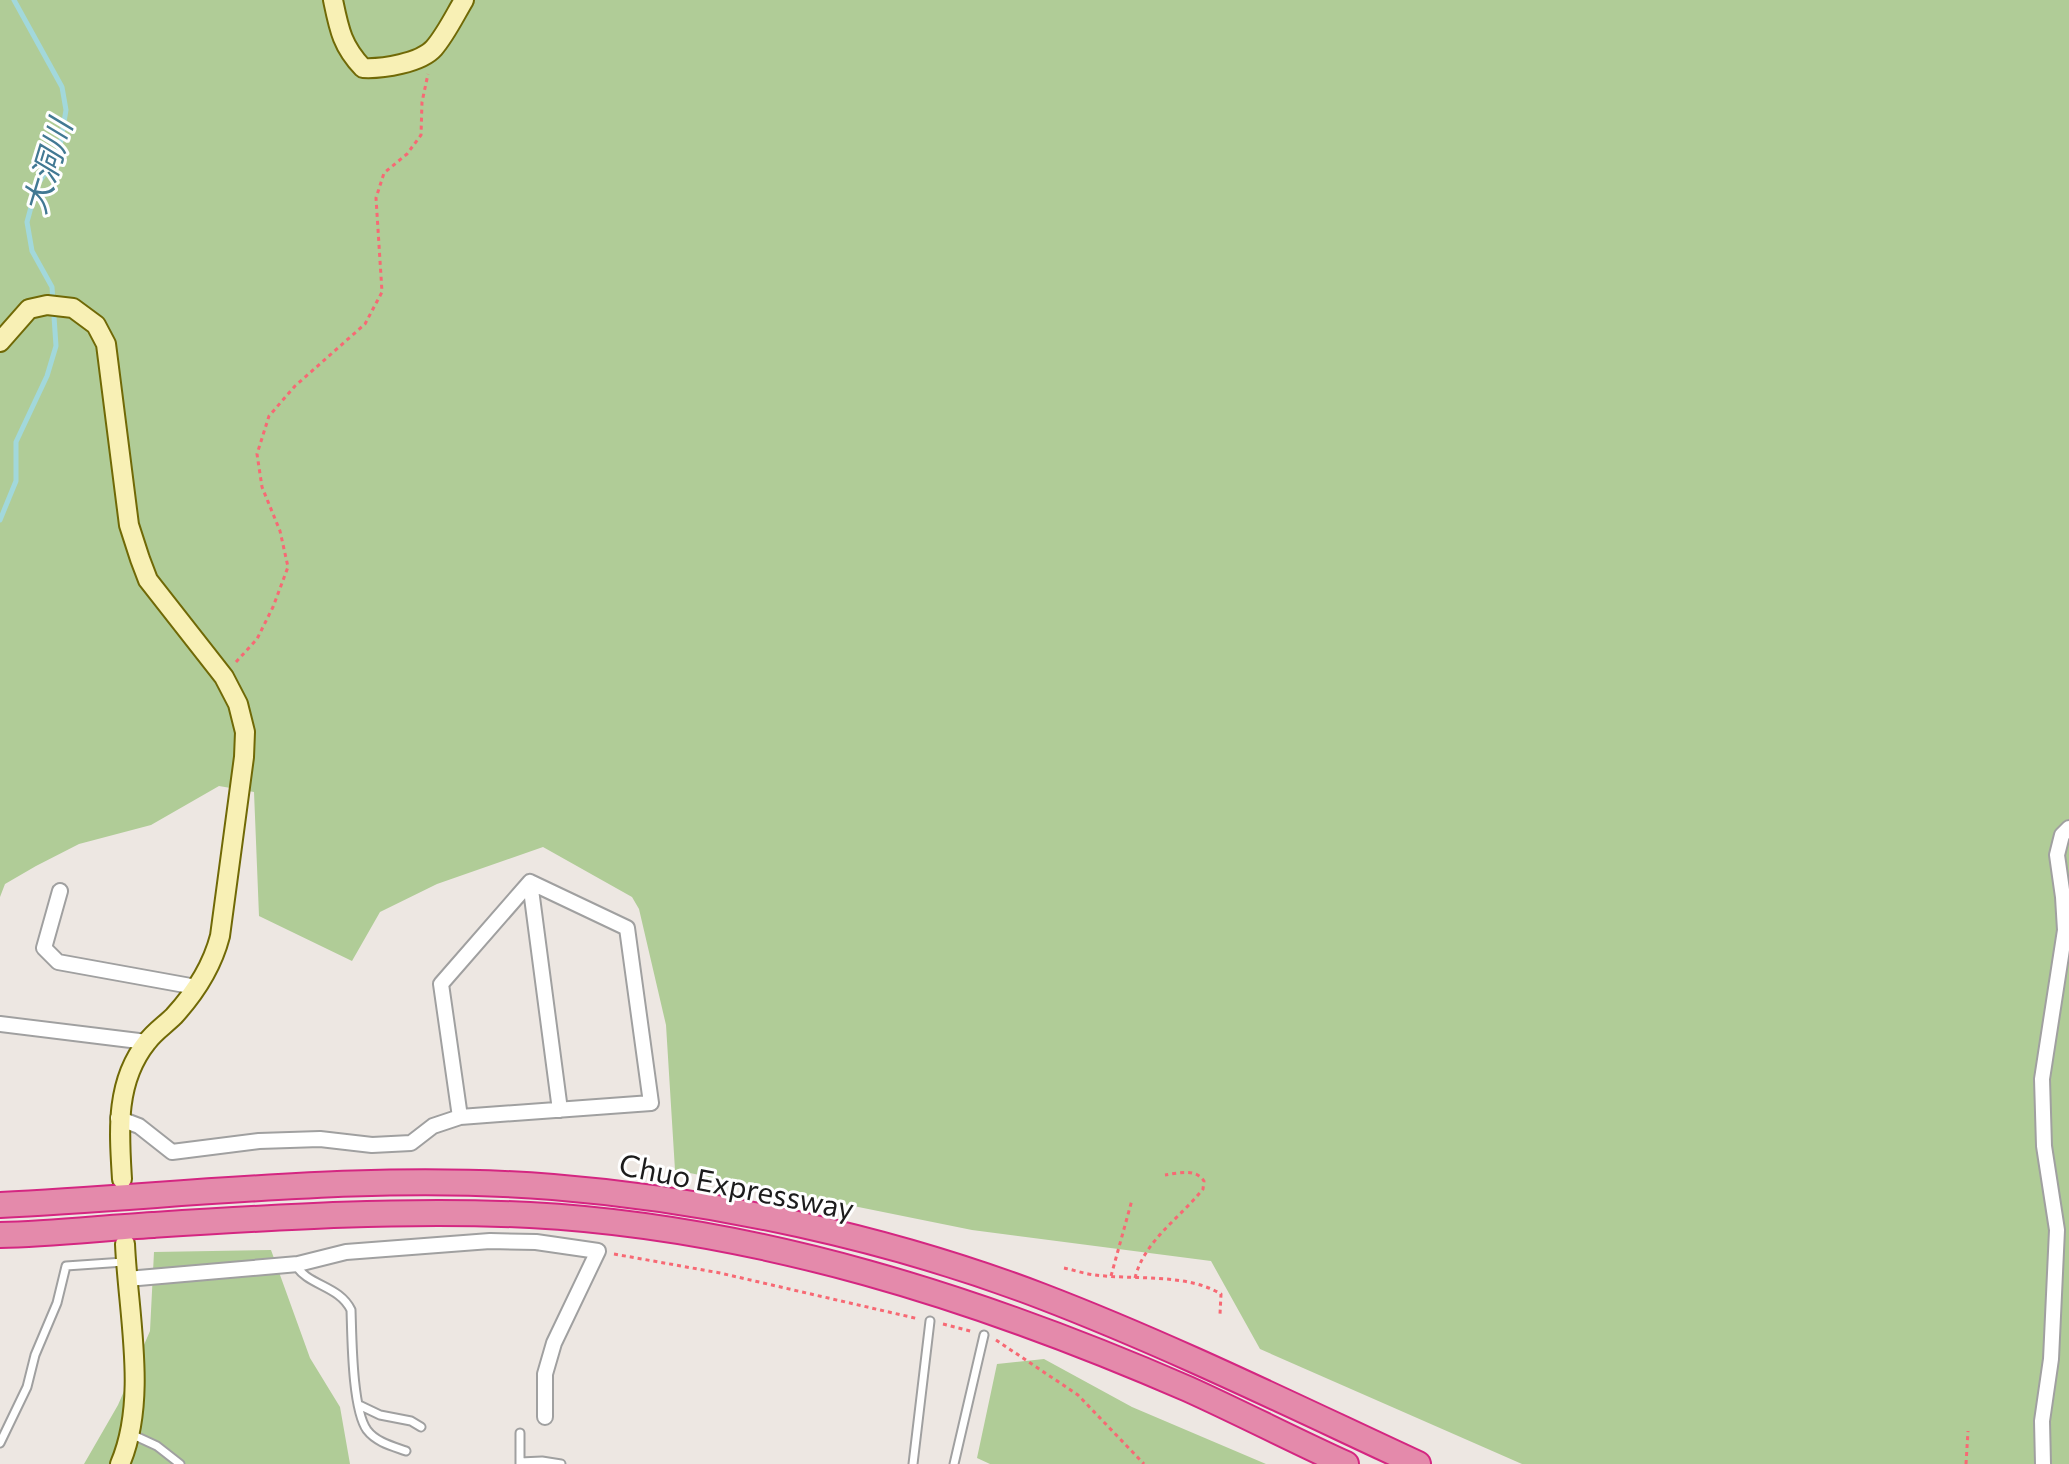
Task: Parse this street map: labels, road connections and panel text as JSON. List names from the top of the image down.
{
  "streets": {
    "highway": ["Chuo Expressway"]
  },
  "water": ["大洞川"]
}
